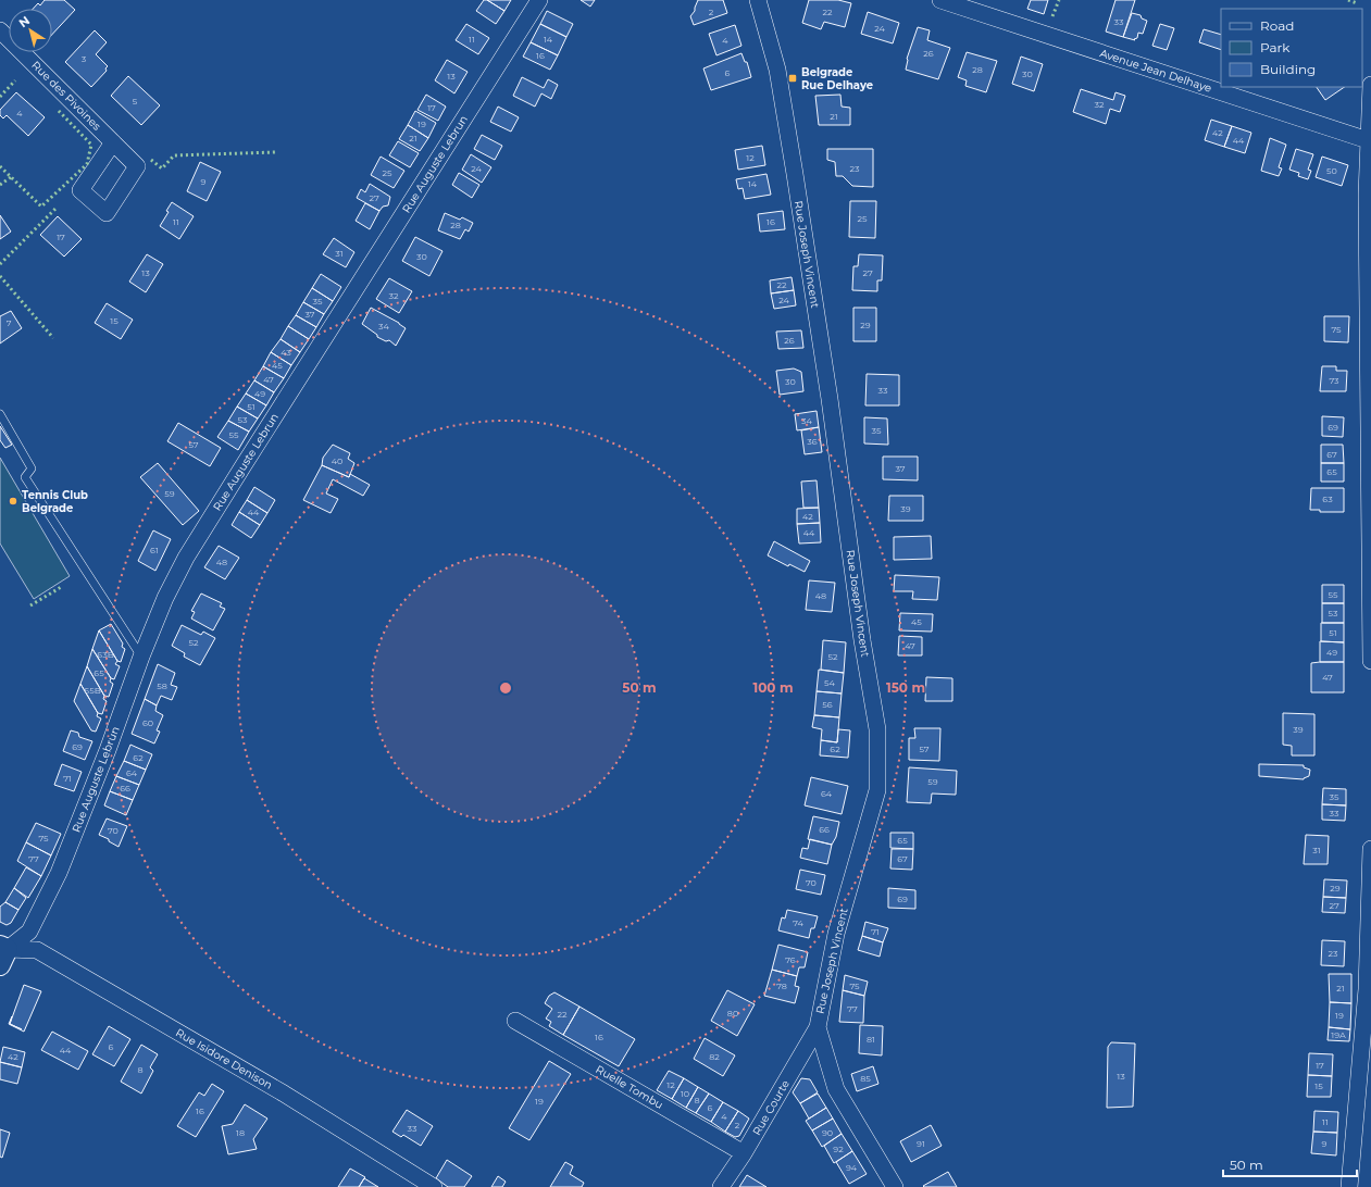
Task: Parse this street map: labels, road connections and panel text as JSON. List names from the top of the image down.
{
  "streets": {
    "street": [
      "Avenue Jean Delhaye",
      "Rue des Pivoines",
      "Rue Auguste Lebrun",
      "Rue Joseph Vincent",
      "Rue Isidore Denison",
      "Ruelle Tombu",
      "Rue Courte"
    ]
  },
  "crossings": [
    ["Rue Auguste Lebrun", "Rue Isidore Denison"],
    ["Rue Joseph Vincent", "Rue Courte"],
    ["Ruelle Tombu", "Rue Courte"]
  ],
  "places": {
    "transit": ["Belgrade Rue Delhaye"],
    "other": ["Tennis Club Belgrade"]
  },
  "house_numbers": [
    "2",
    "22",
    "33",
    "24",
    "11",
    "14",
    "4",
    "26",
    "16",
    "3",
    "28",
    "6",
    "30",
    "13",
    "5",
    "32",
    "17",
    "4",
    "21",
    "19",
    "42",
    "21",
    "44",
    "12",
    "24",
    "23",
    "50",
    "25",
    "9",
    "14",
    "27",
    "25",
    "11",
    "16",
    "28",
    "17",
    "31",
    "30",
    "13",
    "27",
    "22",
    "32",
    "24",
    "35",
    "37",
    "15",
    "7",
    "29",
    "34",
    "75",
    "26",
    "43",
    "45",
    "47",
    "73",
    "30",
    "33",
    "49",
    "51",
    "53",
    "34",
    "69",
    "35",
    "55",
    "36",
    "57",
    "67",
    "40",
    "37",
    "65",
    "59",
    "63",
    "39",
    "44",
    "42",
    "44",
    "61",
    "48",
    "55",
    "48",
    "53",
    "45",
    "51",
    "52",
    "47",
    "49",
    "63B",
    "52",
    "65",
    "47",
    "54",
    "58",
    "65B",
    "56",
    "60",
    "39",
    "69",
    "62",
    "57",
    "62",
    "64",
    "71",
    "59",
    "66",
    "64",
    "35",
    "33",
    "66",
    "70",
    "75",
    "65",
    "31",
    "77",
    "67",
    "70",
    "29",
    "69",
    "27",
    "74",
    "71",
    "23",
    "76",
    "78",
    "75",
    "21",
    "77",
    "80",
    "22",
    "19",
    "19A",
    "16",
    "81",
    "6",
    "44",
    "42",
    "82",
    "17",
    "8",
    "13",
    "85",
    "12",
    "15",
    "10",
    "8",
    "19",
    "6",
    "16",
    "4",
    "11",
    "2",
    "33",
    "18",
    "90",
    "91",
    "9",
    "92",
    "94"
  ],
  "legend": ["Road", "Park", "Building"],
  "scale_bar": "50 m",
  "north": "top left",
  "rings": ["50 m", "100 m", "150 m"]
}
